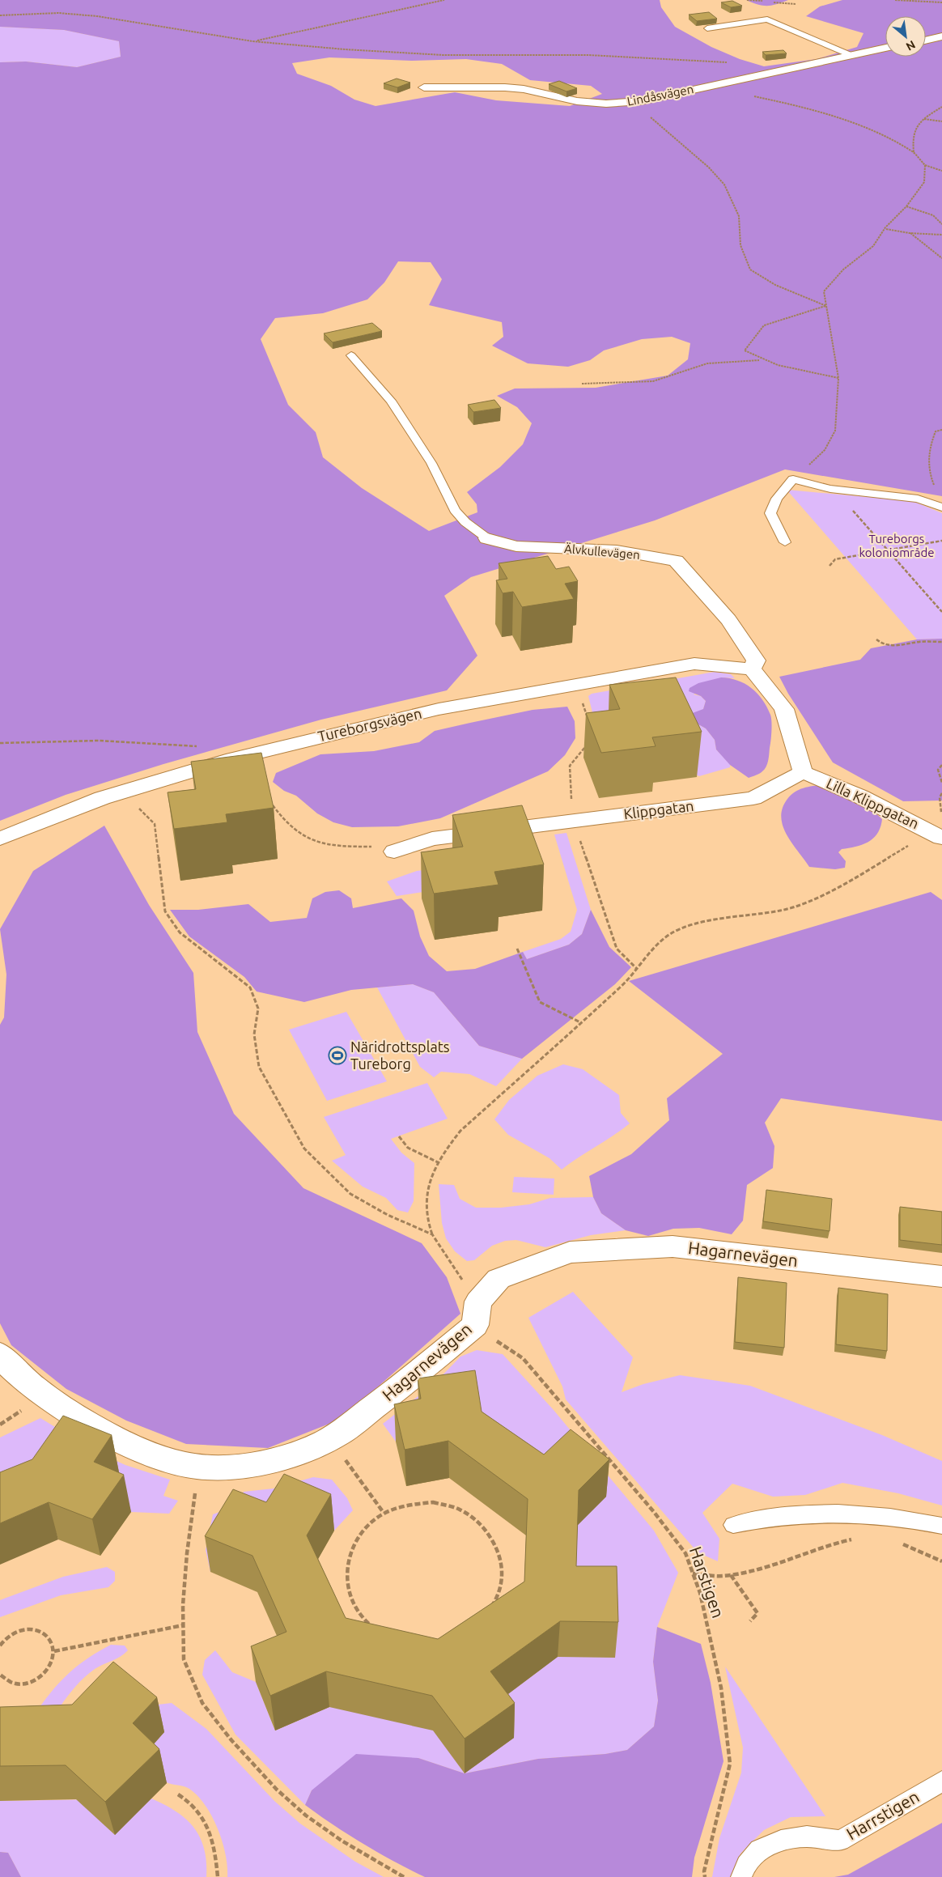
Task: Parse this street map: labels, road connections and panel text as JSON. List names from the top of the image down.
{
  "streets": {
    "street": [
      "Lindåsvägen",
      "Älvkullevägen",
      "Tureborgsvägen",
      "Lilla Klippgatan",
      "Klippgatan",
      "Hagarnevägen"
    ],
    "lane": ["Harrstigen"],
    "path": ["Harstigen"]
  },
  "crossings": [
    ["Älvkullevägen", "Tureborgsvägen"],
    ["Lilla Klippgatan", "Klippgatan"],
    ["Hagarnevägen", "Harstigen"]
  ],
  "parks": ["Tureborgs koloniområde"],
  "places": {
    "sports": ["Näridrottsplats Tureborg"]
  },
  "north": "bottom right"
}
